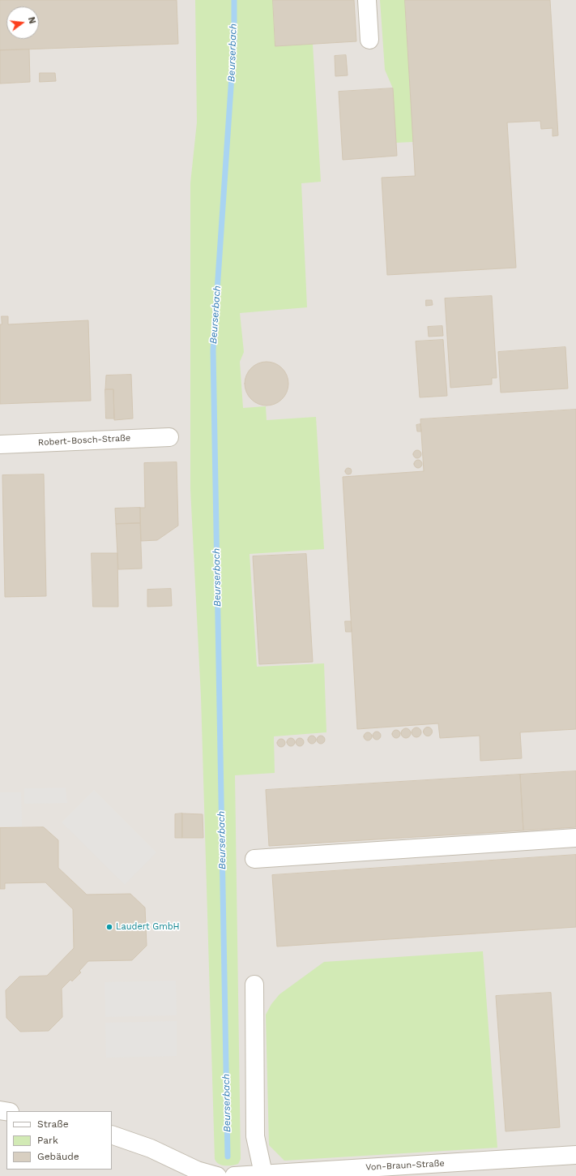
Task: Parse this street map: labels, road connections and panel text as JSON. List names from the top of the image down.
{
  "streets": {
    "street": ["Robert-Bosch-Straße", "Von-Braun-Straße"]
  },
  "water": ["Beurserbach"],
  "places": ["Laudert GmbH"],
  "legend": ["Straße", "Park", "Gebäude"],
  "north": "right"
}
